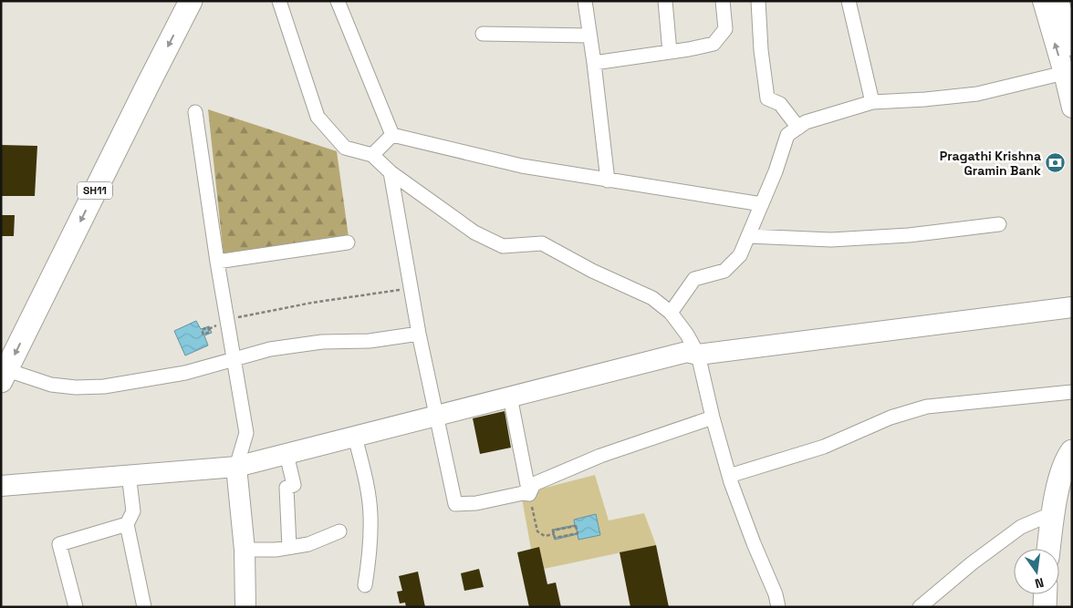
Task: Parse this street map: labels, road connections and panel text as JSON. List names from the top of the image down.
{
  "streets": {
    "main road": ["SH11"]
  },
  "places": {
    "bank": ["Pragathi Krishna Gramin Bank"]
  },
  "north": "bottom"
}
